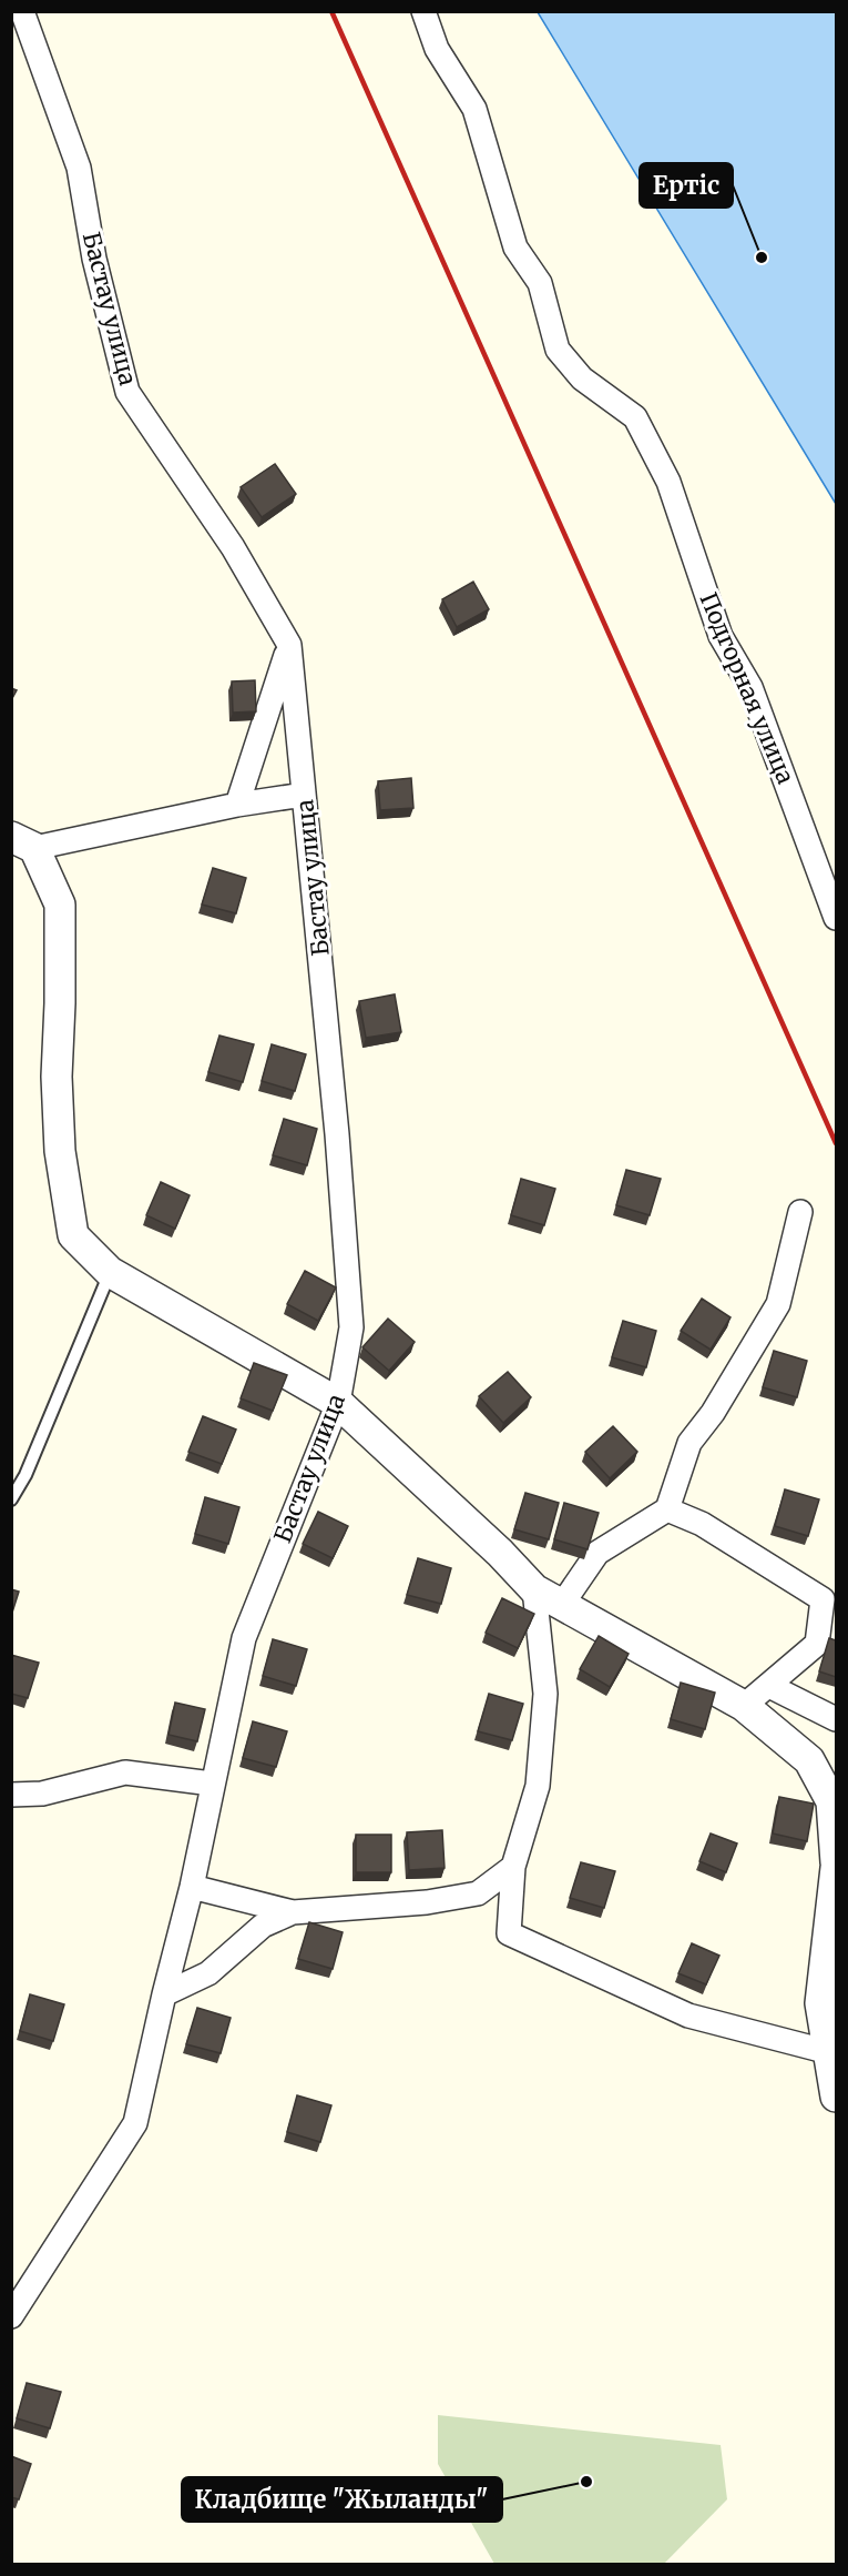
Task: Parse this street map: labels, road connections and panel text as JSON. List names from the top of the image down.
{
  "streets": {
    "street": ["Бастау улица", "Подгорная улица"]
  },
  "places": ["Ертіс", "Кладбище \"Жыланды\""]
}
